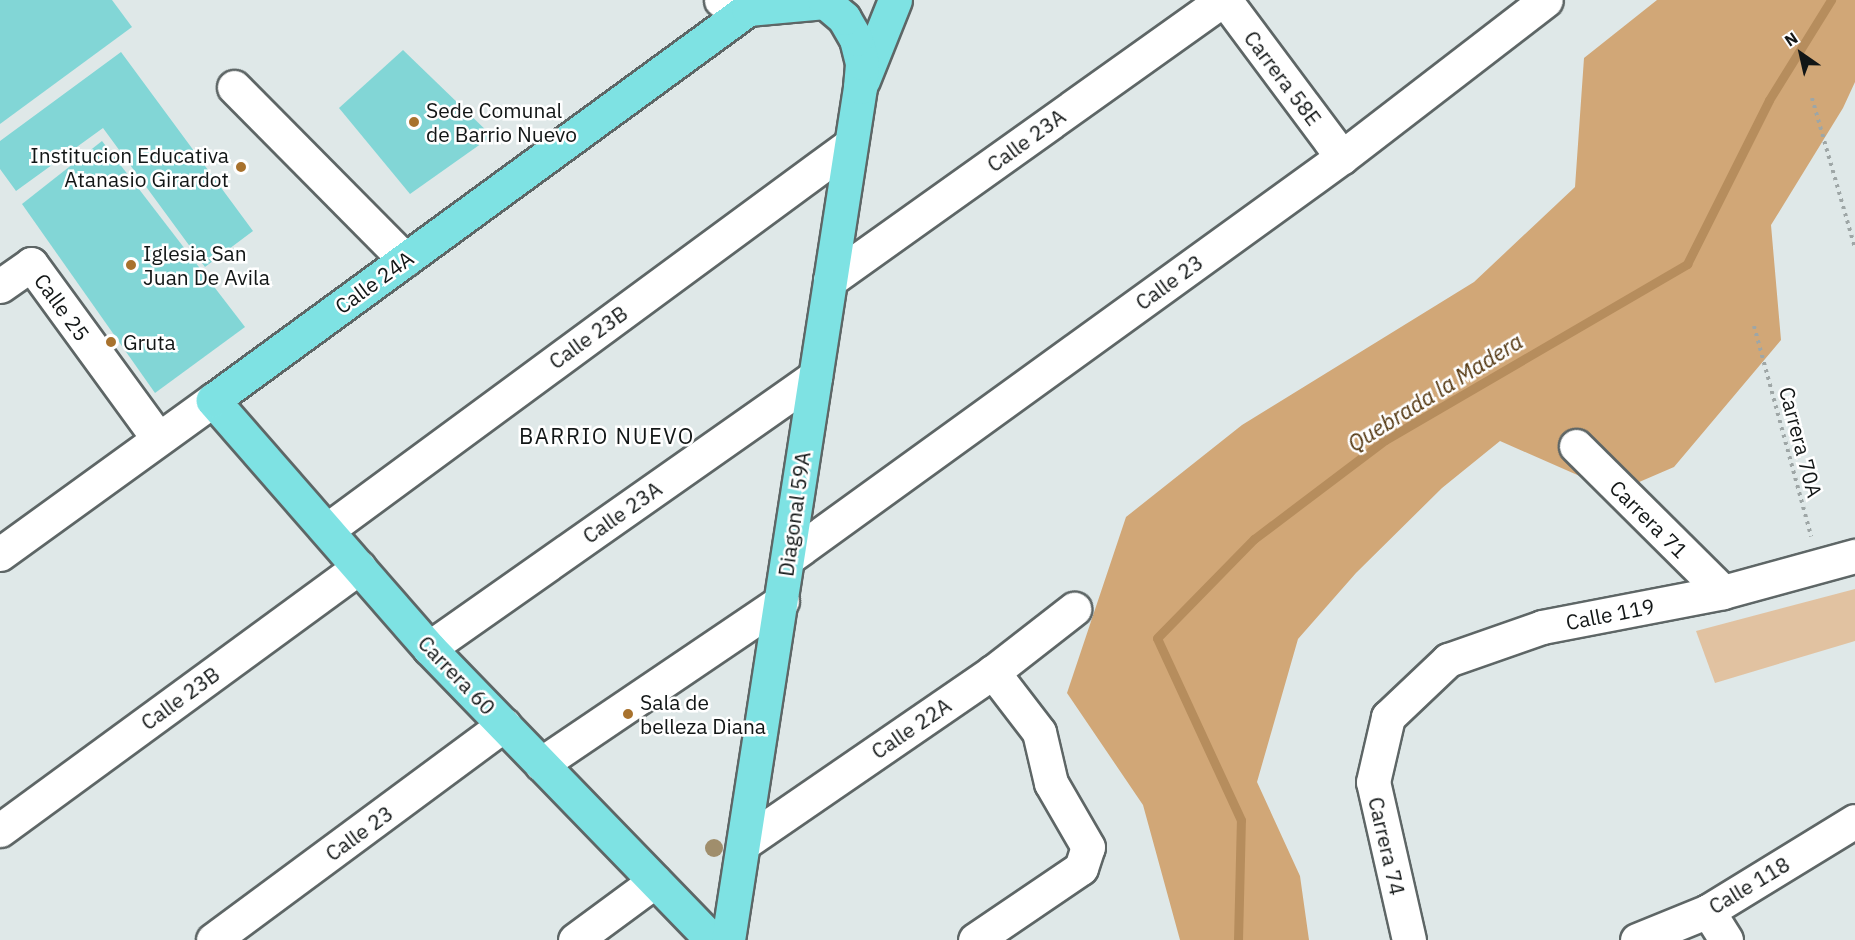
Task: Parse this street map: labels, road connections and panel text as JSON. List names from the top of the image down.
{
  "streets": {
    "main road": ["Calle 24A", "Diagonal 59A", "Carrera 60"],
    "street": [
      "Carrera 58E",
      "Calle 23A",
      "Calle 23",
      "Calle 25",
      "Calle 23B",
      "Carrera 71",
      "Calle 119",
      "Calle 22A",
      "Carrera 74",
      "Calle 118"
    ],
    "path": ["Carrera 70A"]
  },
  "crossings": [
    ["Carrera 58E", "Calle 23A"],
    ["Carrera 58E", "Calle 23"],
    ["Calle 23A", "Diagonal 59A"],
    ["Calle 23A", "Carrera 60"],
    ["Calle 24A", "Calle 25"],
    ["Calle 24A", "Carrera 60"],
    ["Calle 23", "Diagonal 59A"],
    ["Calle 23", "Carrera 60"],
    ["Calle 23B", "Diagonal 59A"],
    ["Calle 23B", "Carrera 60"],
    ["Carrera 70A", "Calle 119"],
    ["Diagonal 59A", "Calle 22A"],
    ["Carrera 71", "Calle 119"],
    ["Calle 119", "Carrera 74"]
  ],
  "districts": ["BARRIO NUEVO"],
  "water": ["Quebrada la Madera"],
  "places": [
    "Sede Comunal de Barrio Nuevo",
    "Institucion Educativa Atanasio Girardot",
    "Iglesia San Juan De Avila",
    "Gruta",
    "Sala de belleza Diana"
  ],
  "north": "top left"
}
